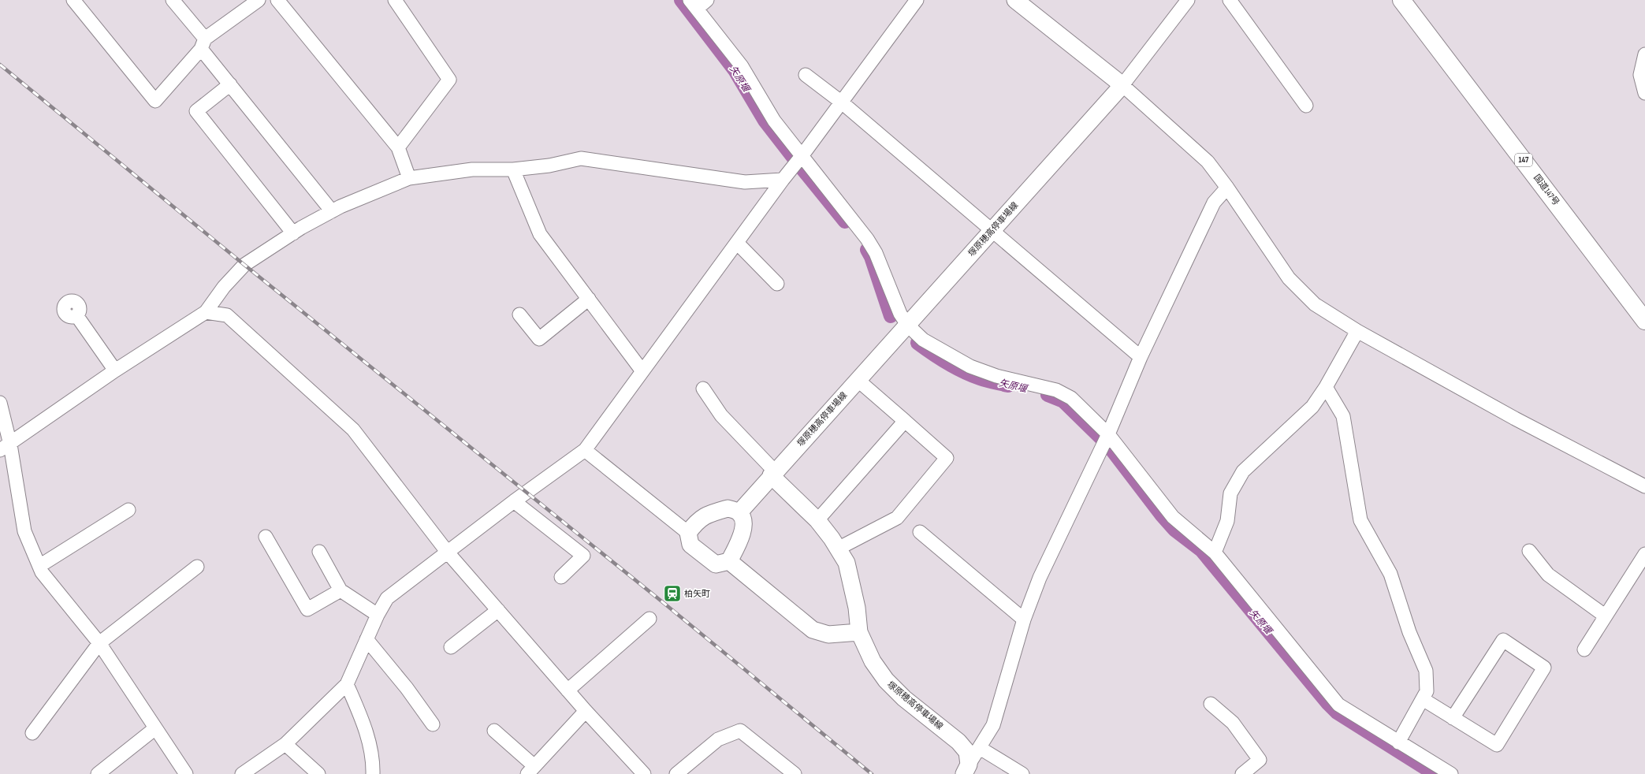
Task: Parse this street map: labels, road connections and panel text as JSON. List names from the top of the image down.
{
  "streets": {
    "highway": ["147", "国道147号"],
    "main road": ["塚原穂高停車場線"]
  },
  "water": ["矢原堰"],
  "places": {
    "station": ["柏矢町"]
  }
}
